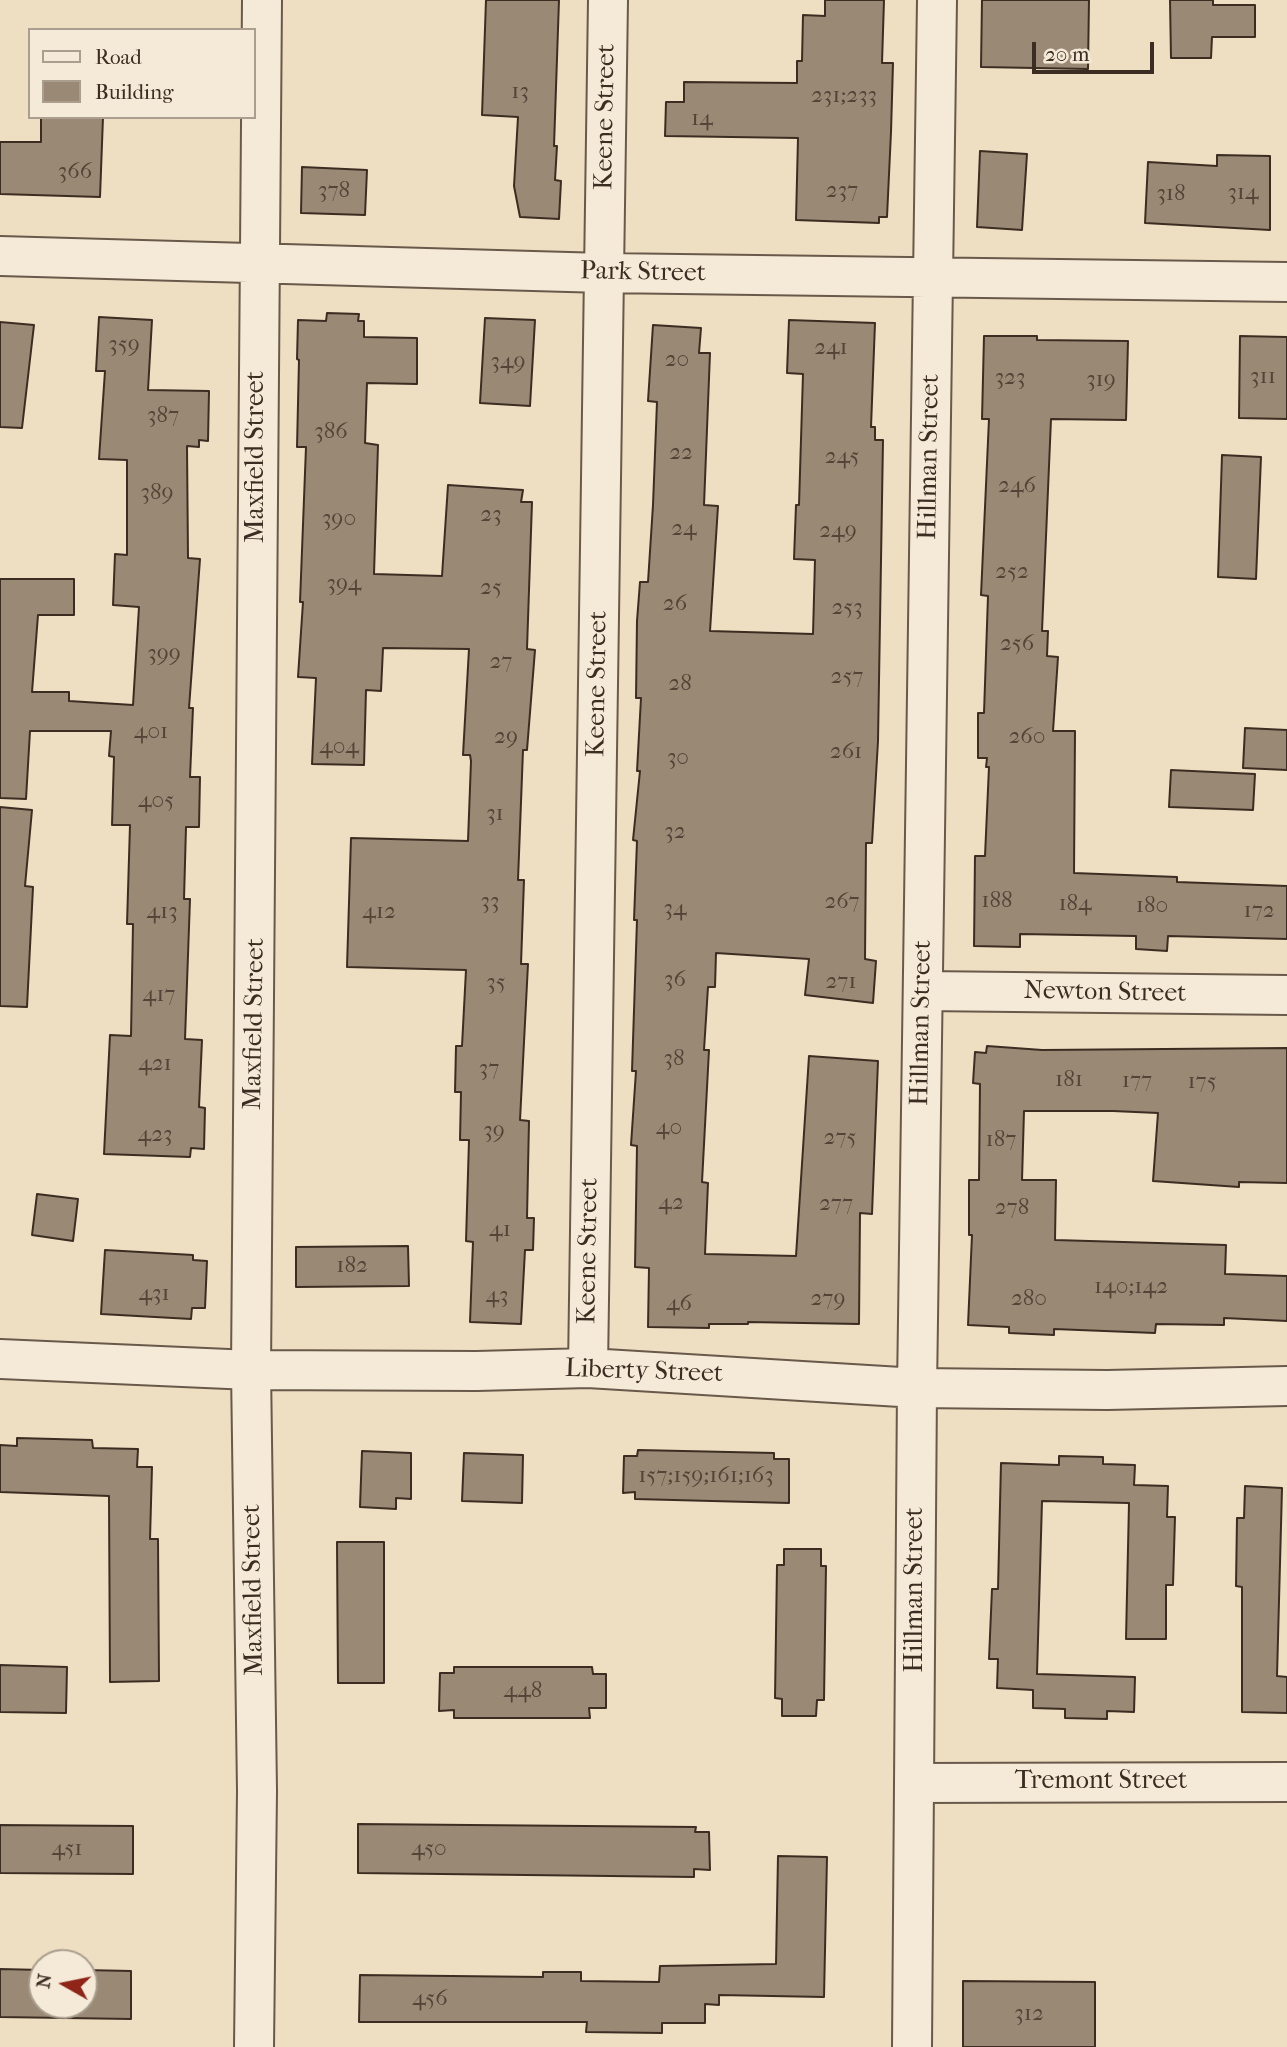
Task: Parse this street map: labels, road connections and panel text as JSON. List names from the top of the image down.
{
  "streets": {
    "street": [
      "Keene Street",
      "Park Street",
      "Maxfield Street",
      "Hillman Street",
      "Newton Street",
      "Liberty Street",
      "Tremont Street"
    ]
  },
  "crossings": [
    ["Keene Street", "Park Street"],
    ["Keene Street", "Liberty Street"],
    ["Park Street", "Maxfield Street"],
    ["Park Street", "Hillman Street"],
    ["Maxfield Street", "Liberty Street"],
    ["Hillman Street", "Newton Street"],
    ["Hillman Street", "Liberty Street"],
    ["Hillman Street", "Tremont Street"]
  ],
  "house_numbers": [
    "13",
    "231;233",
    "14",
    "366",
    "378",
    "237",
    "314",
    "318",
    "359",
    "241",
    "20",
    "349",
    "311",
    "323",
    "319",
    "387",
    "386",
    "22",
    "245",
    "246",
    "389",
    "23",
    "390",
    "24",
    "249",
    "252",
    "394",
    "25",
    "26",
    "253",
    "256",
    "399",
    "27",
    "257",
    "28",
    "401",
    "29",
    "260",
    "404",
    "261",
    "30",
    "405",
    "31",
    "32",
    "188",
    "33",
    "267",
    "184",
    "180",
    "34",
    "172",
    "413",
    "412",
    "36",
    "271",
    "35",
    "417",
    "38",
    "421",
    "37",
    "181",
    "177",
    "175",
    "40",
    "39",
    "423",
    "275",
    "187",
    "42",
    "277",
    "278",
    "41",
    "182",
    "140;142",
    "431",
    "43",
    "279",
    "280",
    "46",
    "157;159;161;163",
    "448",
    "451",
    "450",
    "456",
    "312"
  ],
  "legend": ["Road", "Building"],
  "scale_bar": "20 m",
  "north": "left"
}
